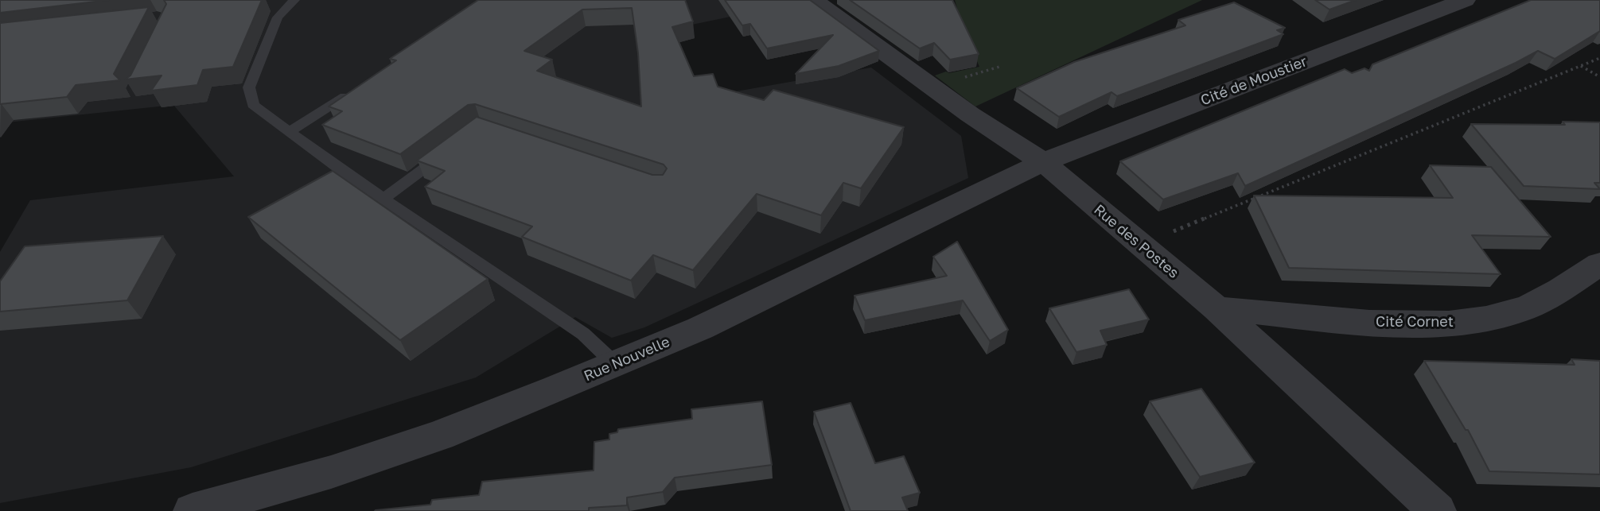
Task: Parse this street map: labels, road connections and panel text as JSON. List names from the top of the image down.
{
  "streets": {
    "street": [
      "Cité de Moustier",
      "Rue des Postes",
      "Cité Cornet",
      "Rue Nouvelle"
    ]
  },
  "crossings": [
    ["Cité de Moustier", "Rue des Postes"],
    ["Cité de Moustier", "Rue Nouvelle"],
    ["Rue des Postes", "Cité Cornet"],
    ["Rue des Postes", "Rue Nouvelle"]
  ]
}
